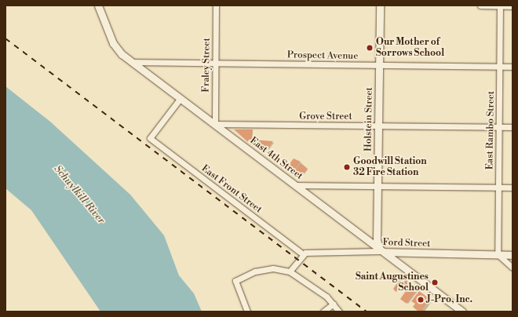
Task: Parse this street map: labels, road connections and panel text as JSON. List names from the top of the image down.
{
  "streets": {
    "main road": ["Holstein Street", "East 4th Street", "Ford Street"],
    "street": [
      "Prospect Avenue",
      "Fraley Street",
      "Grove Street",
      "East Rambo Street",
      "East Front Street"
    ]
  },
  "crossings": [
    ["Prospect Avenue", "Fraley Street"],
    ["Prospect Avenue", "Holstein Street"],
    ["Prospect Avenue", "East Rambo Street"],
    ["Prospect Avenue", "East 4th Street"],
    ["Fraley Street", "Grove Street"],
    ["Fraley Street", "East 4th Street"],
    ["Grove Street", "Holstein Street"],
    ["Grove Street", "East Rambo Street"],
    ["Grove Street", "East 4th Street"],
    ["Holstein Street", "East 4th Street"],
    ["Holstein Street", "Ford Street"],
    ["East Rambo Street", "Ford Street"],
    ["East 4th Street", "East Front Street"],
    ["East 4th Street", "Ford Street"],
    ["East Front Street", "Ford Street"]
  ],
  "water": ["Schuylkill River"],
  "places": [
    "Our Mother of Sorrows School",
    "Goodwill Station 32 Fire Station",
    "Saint Augustines School",
    "J-Pro, Inc."
  ]
}
